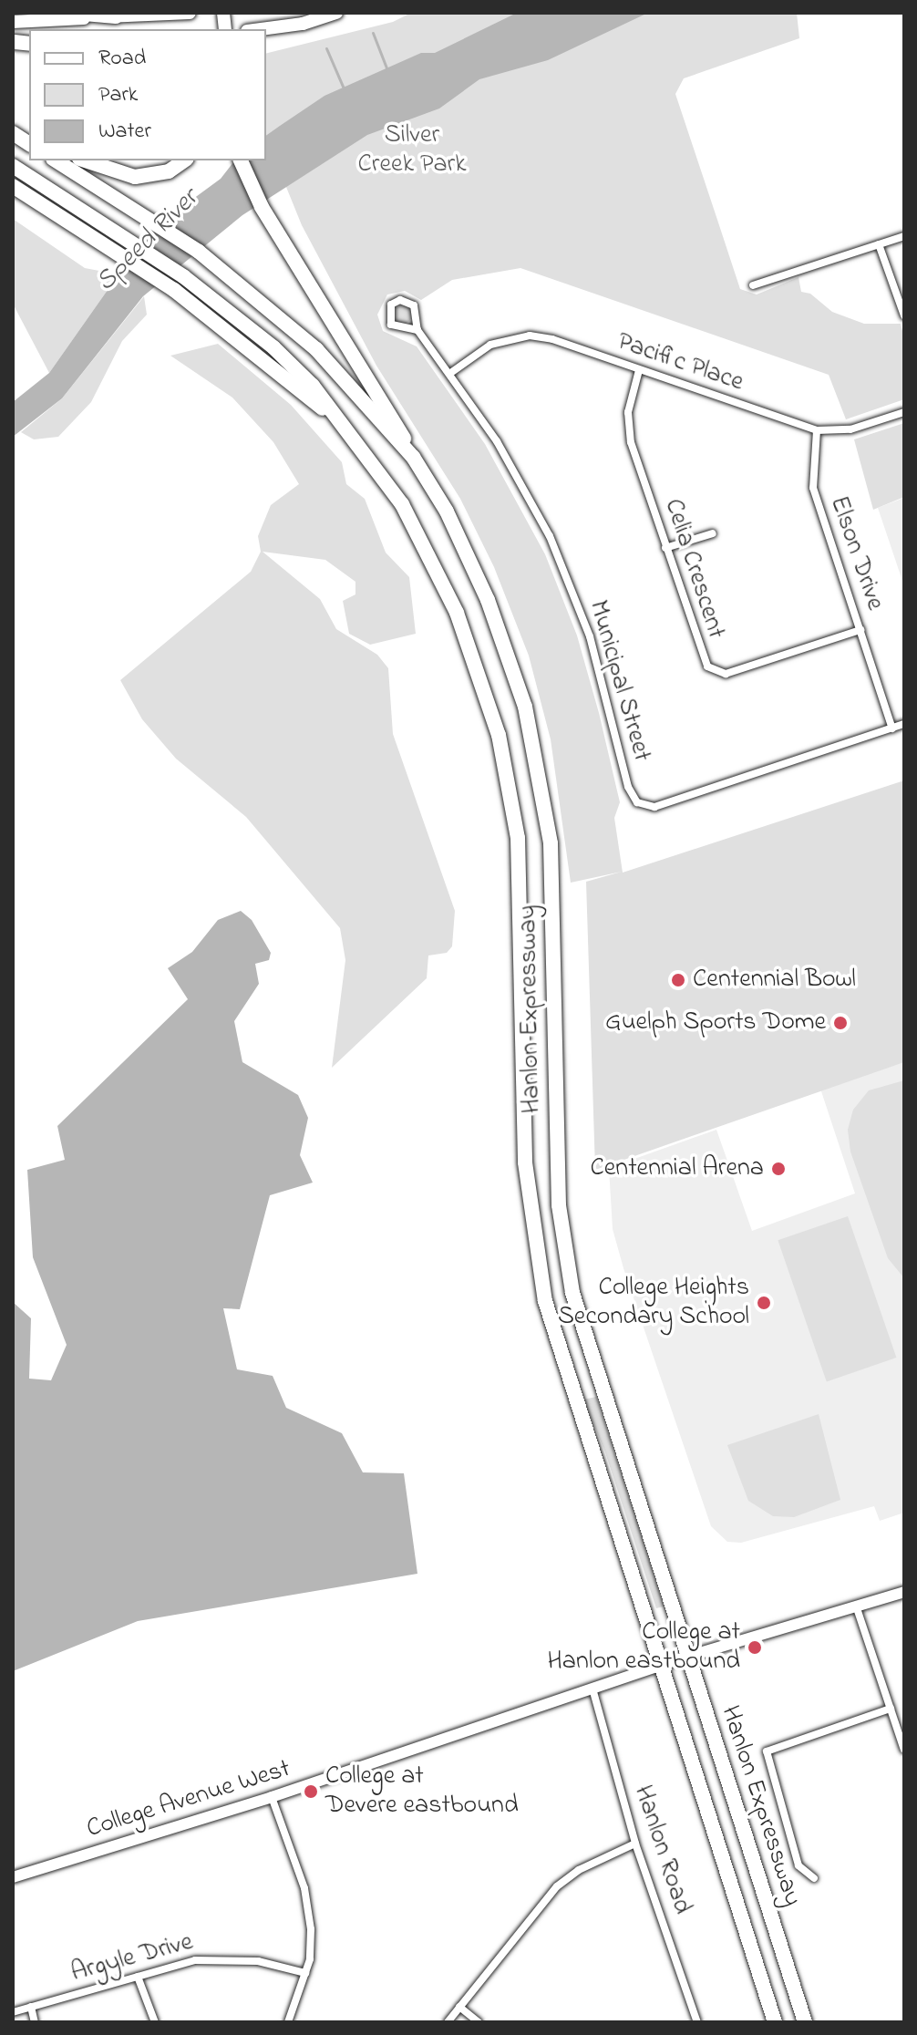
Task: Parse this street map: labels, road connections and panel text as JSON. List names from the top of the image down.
{
  "streets": {
    "highway": ["Hanlon Expressway"],
    "street": [
      "Pacific Place",
      "Elson Drive",
      "Celia Crescent",
      "Municipal Street",
      "College Avenue West",
      "Hanlon Road",
      "Argyle Drive"
    ]
  },
  "crossings": [
    ["Pacific Place", "Elson Drive"],
    ["Pacific Place", "Celia Crescent"],
    ["Pacific Place", "Municipal Street"],
    ["Elson Drive", "Celia Crescent"],
    ["Elson Drive", "Municipal Street"],
    ["Hanlon Expressway", "College Avenue West"],
    ["College Avenue West", "Hanlon Road"]
  ],
  "water": ["Speed River"],
  "parks": ["Silver Creek Park"],
  "places": [
    "Centennial Bowl",
    "Guelph Sports Dome",
    "Centennial Arena",
    "College Heights Secondary School",
    "College at Hanlon eastbound",
    "College at Devere eastbound"
  ],
  "legend": ["Road", "Park", "Water"]
}
